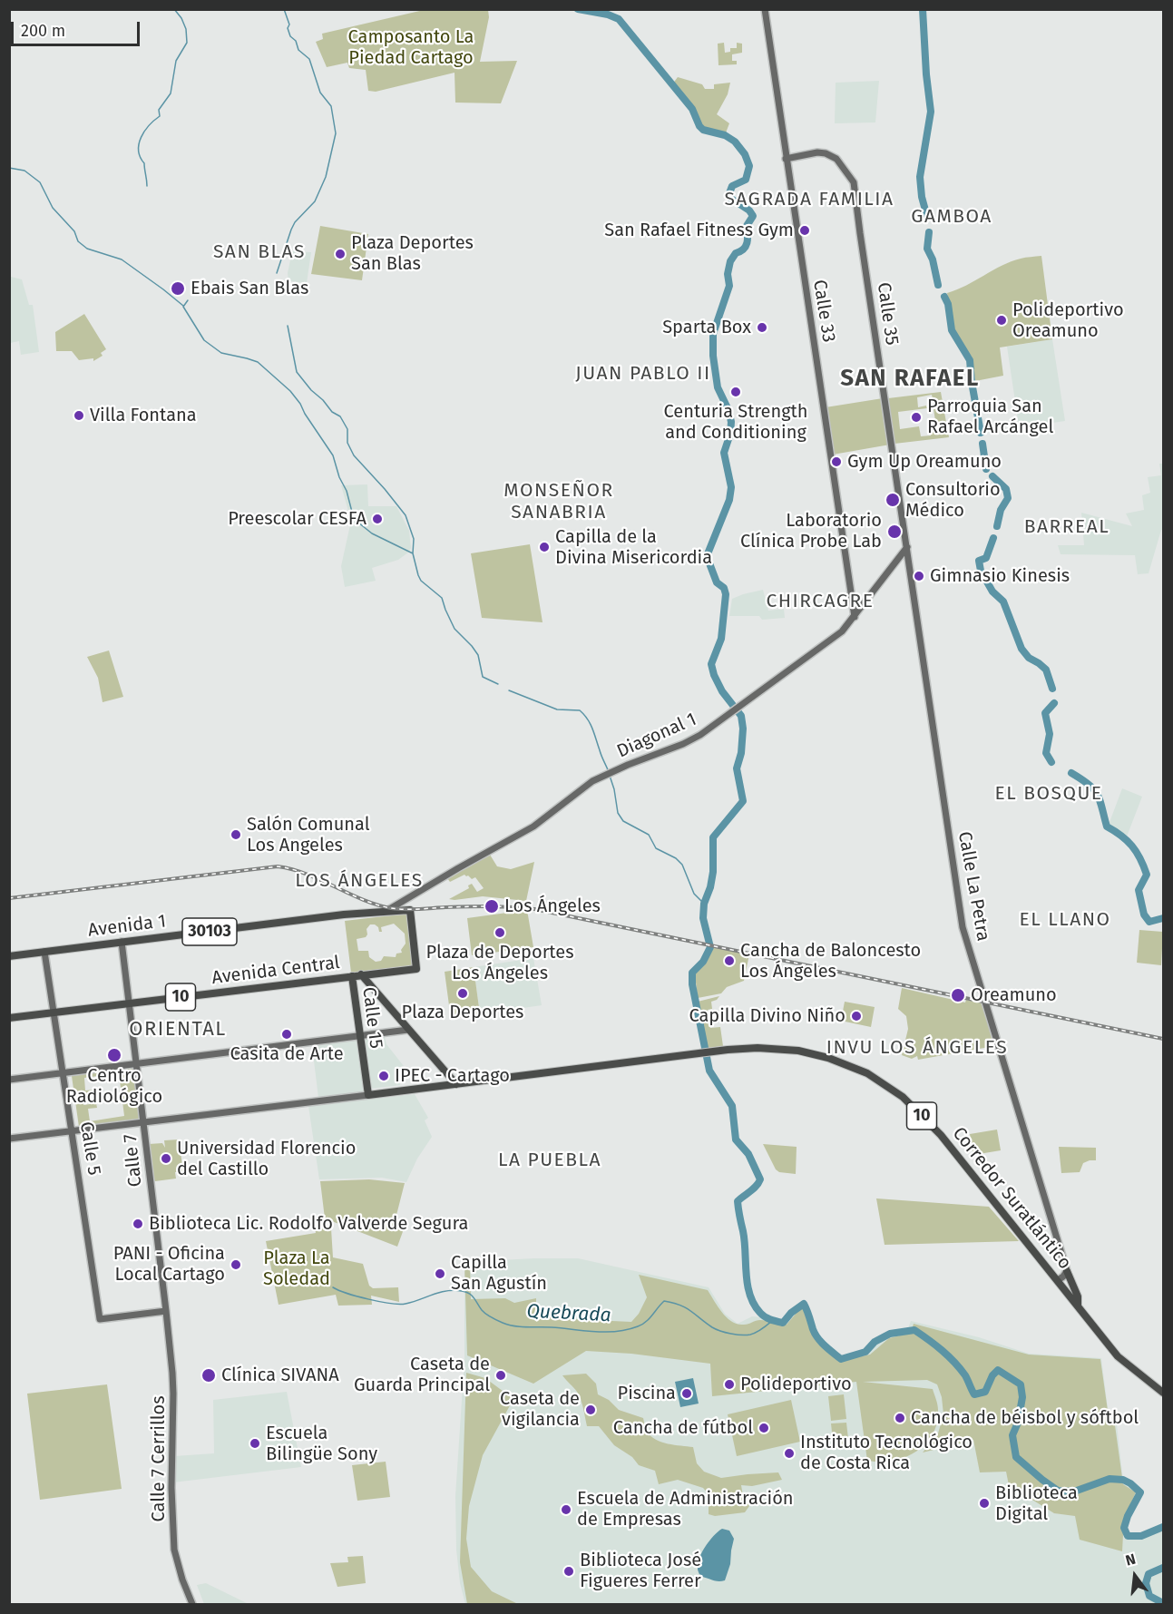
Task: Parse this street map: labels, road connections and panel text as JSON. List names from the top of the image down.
{
  "streets": {
    "main road": [
      "Calle 33",
      "Calle 35",
      "Diagonal 1",
      "Calle La Petra",
      "Avenida 1",
      "30103",
      "Avenida Central",
      "10",
      "Calle 15",
      "Calle 5",
      "Calle 7",
      "Corredor Suratlántico",
      "Calle 7 Cerrillos"
    ]
  },
  "crossings": [
    ["Calle 33", "Calle 35"],
    ["Calle 33", "Diagonal 1"],
    ["Calle 35", "Diagonal 1"],
    ["Calle 35", "Calle La Petra"],
    ["Diagonal 1", "Calle La Petra"],
    ["Diagonal 1", "Avenida 1"],
    ["Avenida 1", "Avenida Central"],
    ["Avenida 1", "Calle 5"],
    ["Avenida 1", "Calle 7"],
    ["Avenida Central", "Calle 15"],
    ["Avenida Central", "Calle 5"],
    ["Avenida Central", "Calle 7"],
    ["10", "Calle 15"],
    ["10", "Corredor Suratlántico"],
    ["Calle 5", "Calle 7"],
    ["Calle 5", "Calle 7 Cerrillos"],
    ["Calle 7", "Calle 7 Cerrillos"]
  ],
  "districts": [
    "SAGRADA FAMILIA",
    "GAMBOA",
    "SAN BLAS",
    "JUAN PABLO II",
    "SAN RAFAEL",
    "MONSEÑOR SANABRIA",
    "BARREAL",
    "CHIRCAGRE",
    "EL BOSQUE",
    "LOS ÁNGELES",
    "EL LLANO",
    "ORIENTAL",
    "INVU LOS ÁNGELES",
    "LA PUEBLA"
  ],
  "water": ["Quebrada"],
  "parks": ["Camposanto La Piedad Cartago", "Plaza La Soledad"],
  "places": [
    "San Rafael Fitness Gym",
    "Plaza Deportes San Blas",
    "Ebais San Blas",
    "Polideportivo Oreamuno",
    "Sparta Box",
    "Centuria Strength and Conditioning",
    "Villa Fontana",
    "Parroquia San Rafael Arcángel",
    "Gym Up Oreamuno",
    "Consultorio Médico",
    "Preescolar CESFA",
    "Laboratorio Clínica Probe Lab",
    "Capilla de la Divina Misericordia",
    "Gimnasio Kinesis",
    "Salón Comunal Los Angeles",
    "Los Ángeles",
    "Plaza de Deportes Los Ángeles",
    "Cancha de Baloncesto Los Ángeles",
    "Plaza Deportes",
    "Oreamuno",
    "Capilla Divino Niño",
    "Casita de Arte",
    "Centro Radiológico",
    "IPEC - Cartago",
    "Universidad Florencio del Castillo",
    "Biblioteca Lic. Rodolfo Valverde Segura",
    "PANI - Oficina Local Cartago",
    "Capilla San Agustín",
    "Clínica SIVANA",
    "Caseta de Guarda Principal",
    "Polideportivo",
    "Piscina",
    "Caseta de vigilancia",
    "Cancha de béisbol y sóftbol",
    "Cancha de fútbol",
    "Escuela Bilingüe Sony",
    "Instituto Tecnológico de Costa Rica",
    "Biblioteca Digital",
    "Escuela de Administración de Empresas",
    "Biblioteca José Figueres Ferrer"
  ],
  "scale_bar": "200 m",
  "north": "top"
}
